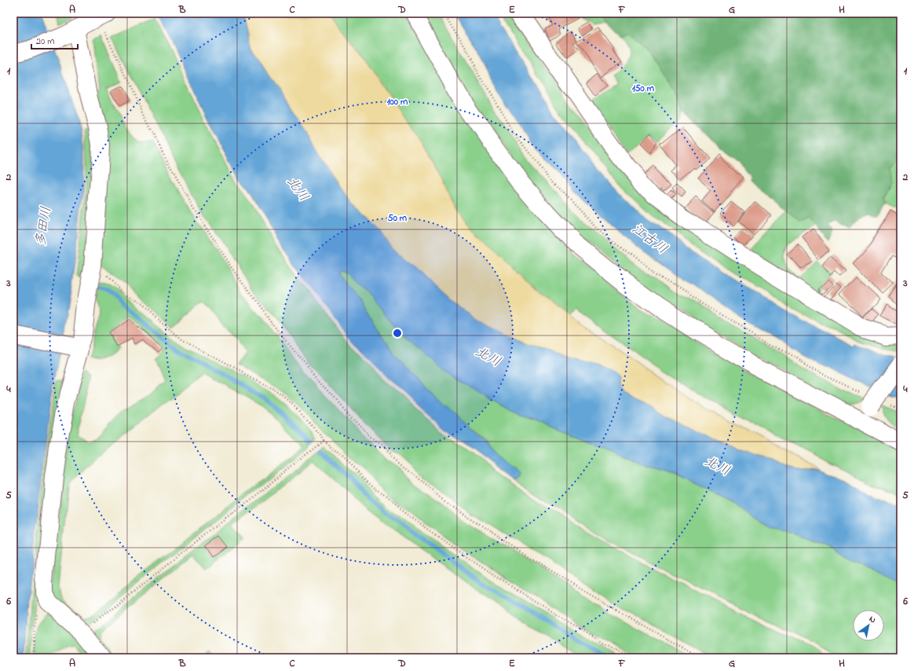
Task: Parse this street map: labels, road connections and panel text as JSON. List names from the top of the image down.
{
  "water": ["北川", "多田川", "江古川"],
  "scale_bar": "20 m",
  "north": "top right",
  "grid": {
    "columns": [
      "A",
      "B",
      "C",
      "D",
      "E",
      "F",
      "G",
      "H"
    ],
    "rows": [
      "1",
      "2",
      "3",
      "4",
      "5",
      "6"
    ]
  },
  "rings": ["150 m", "100 m", "50 m"]
}
